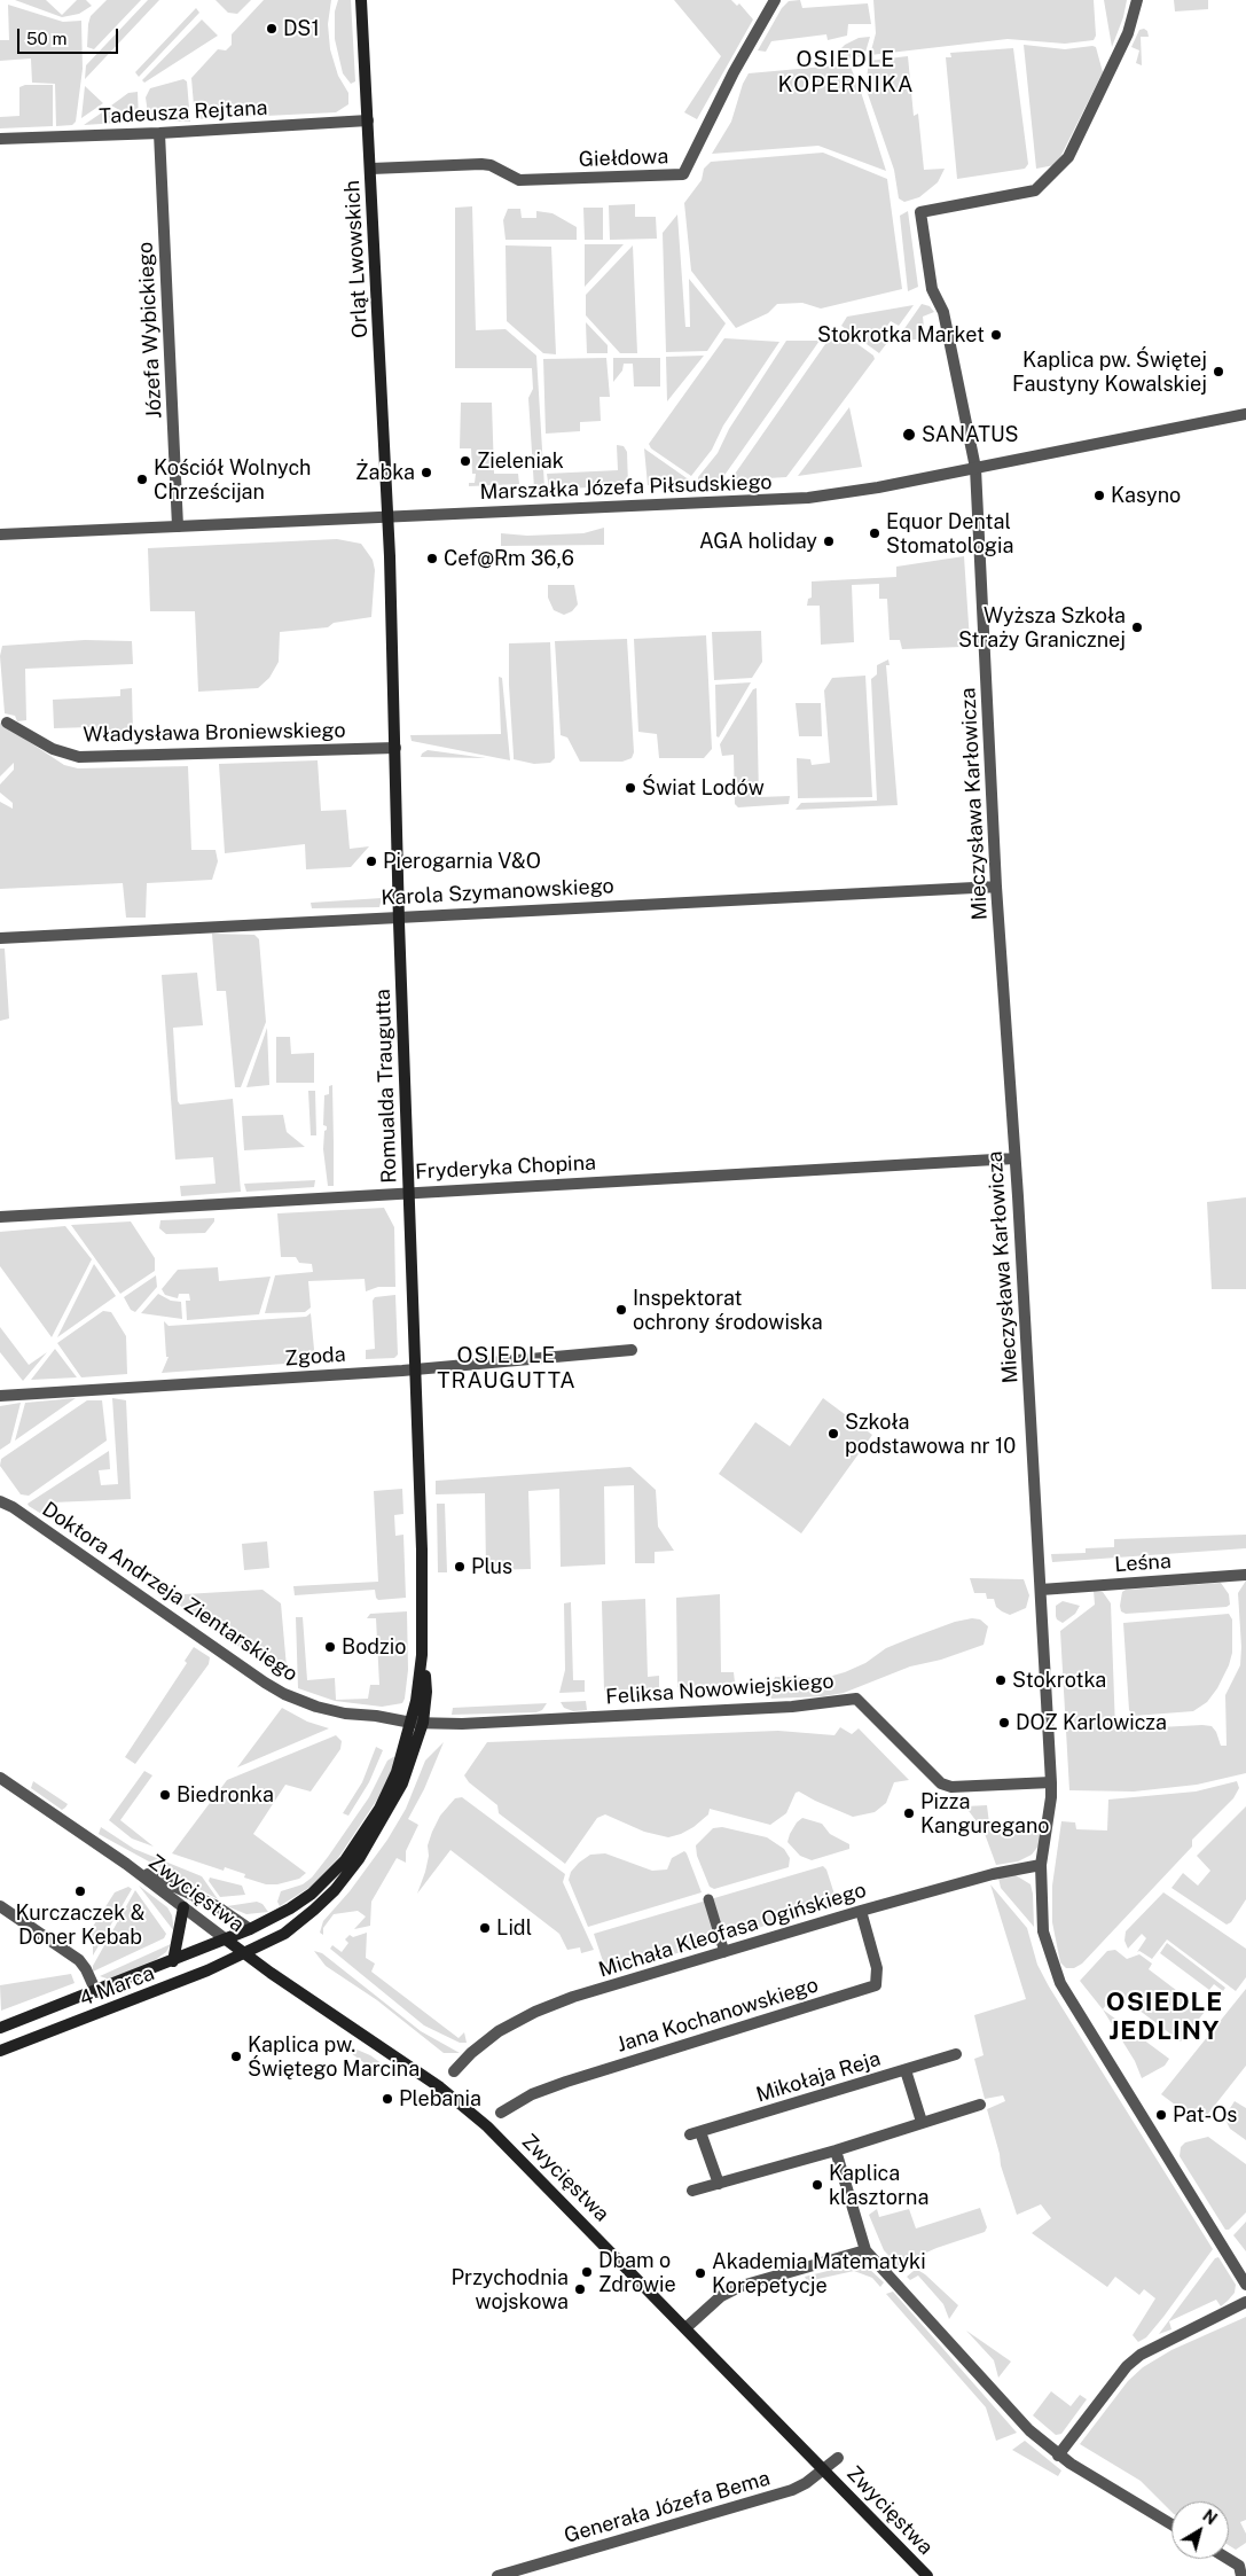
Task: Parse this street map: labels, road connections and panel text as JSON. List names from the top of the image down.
{
  "streets": {
    "main road": [
      "Orląt Lwowskich",
      "Romualda Traugutta",
      "Zwycięstwa",
      "4 Marca"
    ],
    "street": [
      "Tadeusza Rejtana",
      "Giełdowa",
      "Józefa Wybickiego",
      "Marszałka Józefa Piłsudskiego",
      "Władysława Broniewskiego",
      "Mieczysława Karłowicza",
      "Karola Szymanowskiego",
      "Fryderyka Chopina",
      "Zgoda",
      "Leśna",
      "Doktora Andrzeja Zientarskiego",
      "Feliksa Nowowiejskiego",
      "Michała Kleofasa Ogińskiego",
      "Jana Kochanowskiego",
      "Mikołaja Reja",
      "Generała Józefa Bema"
    ]
  },
  "crossings": [
    ["Tadeusza Rejtana", "Orląt Lwowskich"],
    ["Tadeusza Rejtana", "Józefa Wybickiego"],
    ["Giełdowa", "Orląt Lwowskich"],
    ["Orląt Lwowskich", "Marszałka Józefa Piłsudskiego"],
    ["Orląt Lwowskich", "Romualda Traugutta"],
    ["Józefa Wybickiego", "Marszałka Józefa Piłsudskiego"],
    ["Marszałka Józefa Piłsudskiego", "Mieczysława Karłowicza"],
    ["Marszałka Józefa Piłsudskiego", "Romualda Traugutta"],
    ["Władysława Broniewskiego", "Romualda Traugutta"],
    ["Mieczysława Karłowicza", "Karola Szymanowskiego"],
    ["Mieczysława Karłowicza", "Fryderyka Chopina"],
    ["Mieczysława Karłowicza", "Leśna"],
    ["Mieczysława Karłowicza", "Feliksa Nowowiejskiego"],
    ["Mieczysława Karłowicza", "Michała Kleofasa Ogińskiego"],
    ["Karola Szymanowskiego", "Romualda Traugutta"],
    ["Romualda Traugutta", "Fryderyka Chopina"],
    ["Romualda Traugutta", "Zgoda"],
    ["Romualda Traugutta", "Doktora Andrzeja Zientarskiego"],
    ["Romualda Traugutta", "Feliksa Nowowiejskiego"],
    ["Romualda Traugutta", "Zwycięstwa"],
    ["Romualda Traugutta", "4 Marca"],
    ["Doktora Andrzeja Zientarskiego", "Feliksa Nowowiejskiego"],
    ["Zwycięstwa", "4 Marca"],
    ["Zwycięstwa", "Generała Józefa Bema"],
    ["Michała Kleofasa Ogińskiego", "Jana Kochanowskiego"]
  ],
  "districts": ["OSIEDLE KOPERNIKA", "OSIEDLE TRAUGUTTA", "OSIEDLE JEDLINY"],
  "places": [
    "DS1",
    "Stokrotka Market",
    "Kaplica pw. Świętej Faustyny Kowalskiej",
    "SANATUS",
    "Zieleniak",
    "Żabka",
    "Kościół Wolnych Chrześcijan",
    "Kasyno",
    "Equor Dental Stomatologia",
    "AGA holiday",
    "Cef@Rm 36,6",
    "Wyższa Szkoła Straży Granicznej",
    "Świat Lodów",
    "Pierogarnia V&O",
    "Inspektorat ochrony środowiska",
    "Szkoła podstawowa nr 10",
    "Plus",
    "Bodzio",
    "Stokrotka",
    "DOZ Karlowicza",
    "Biedronka",
    "Pizza Kanguregano",
    "Kurczaczek & Doner Kebab",
    "Lidl",
    "Kaplica pw. Świętego Marcina",
    "Plebania",
    "Pat-Os",
    "Kaplica klasztorna",
    "Dbam o Zdrowie",
    "Akademia Matematyki Korepetycje",
    "Przychodnia wojskowa"
  ],
  "scale_bar": "50 m",
  "north": "top right"
}
